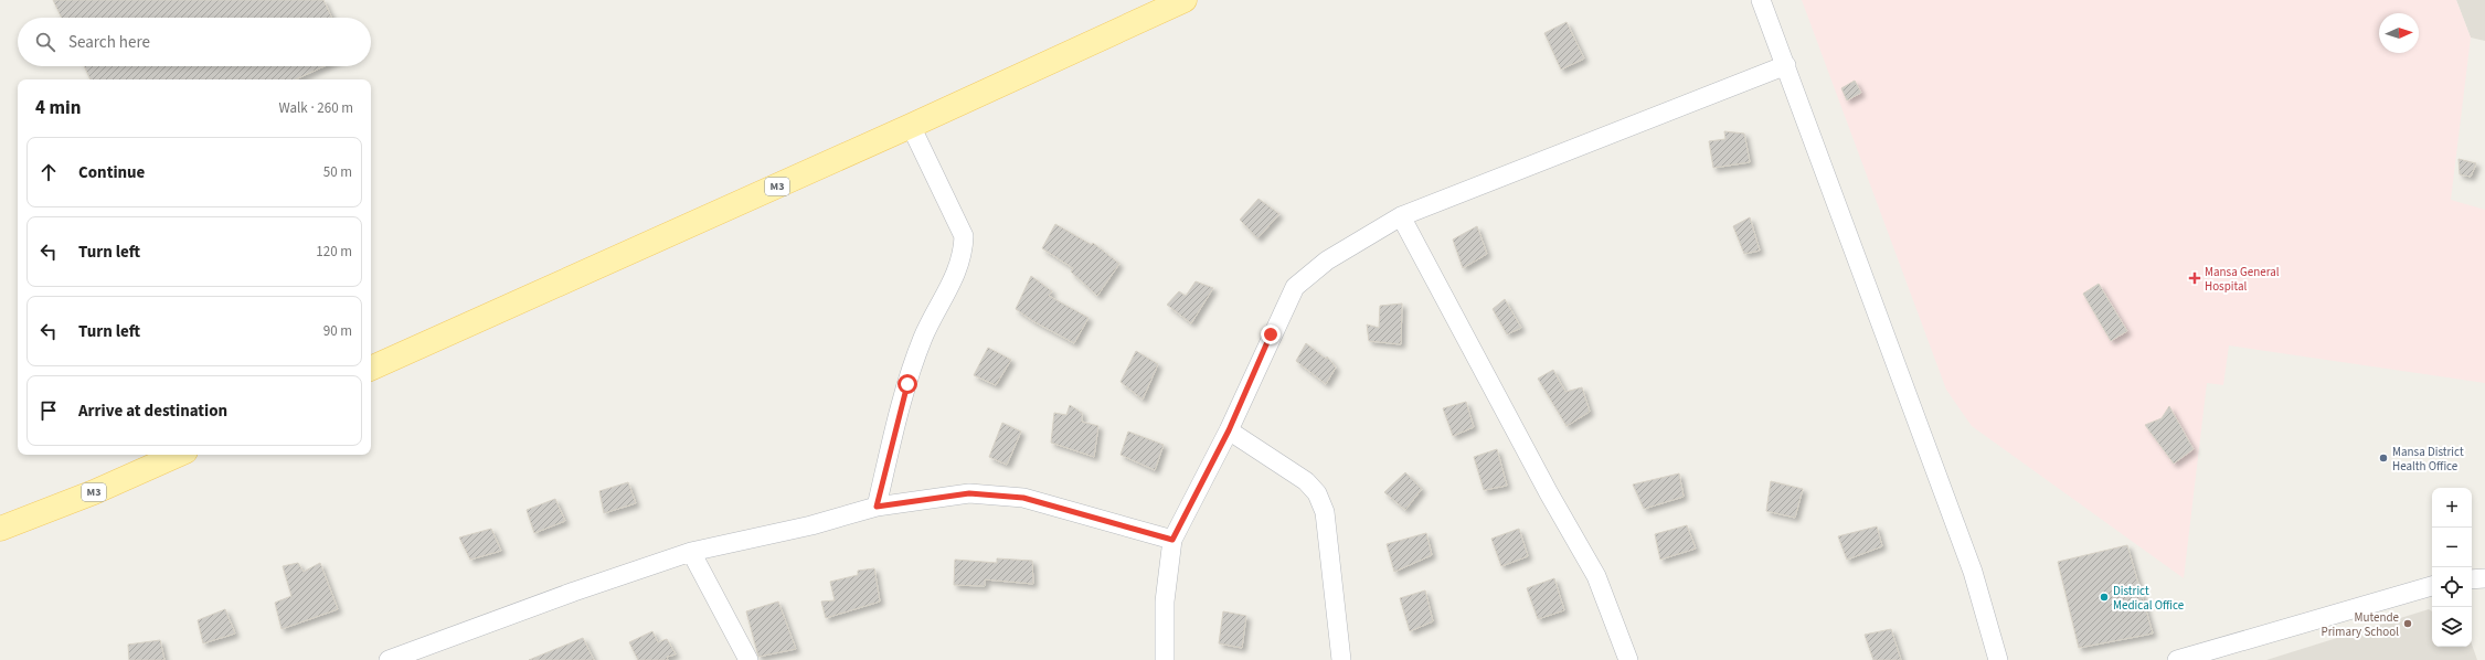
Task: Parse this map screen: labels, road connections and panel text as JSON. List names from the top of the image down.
{
  "streets": {
    "main road": ["M3"]
  },
  "places": {
    "health": ["Mansa General Hospital"],
    "other": ["Mansa District Health Office", "District Medical Office", "Mutende Primary School"]
  },
  "north": "right",
  "page": {
    "search": "Search here",
    "heading": ["4 min", "Walk · 260 m"],
    "list": [
      ["Continue", "50 m"],
      ["Turn left", "120 m"],
      ["Turn left", "90 m"],
      "Arrive at destination"
    ],
    "map_buttons": ["+", "−"]
  }
}
